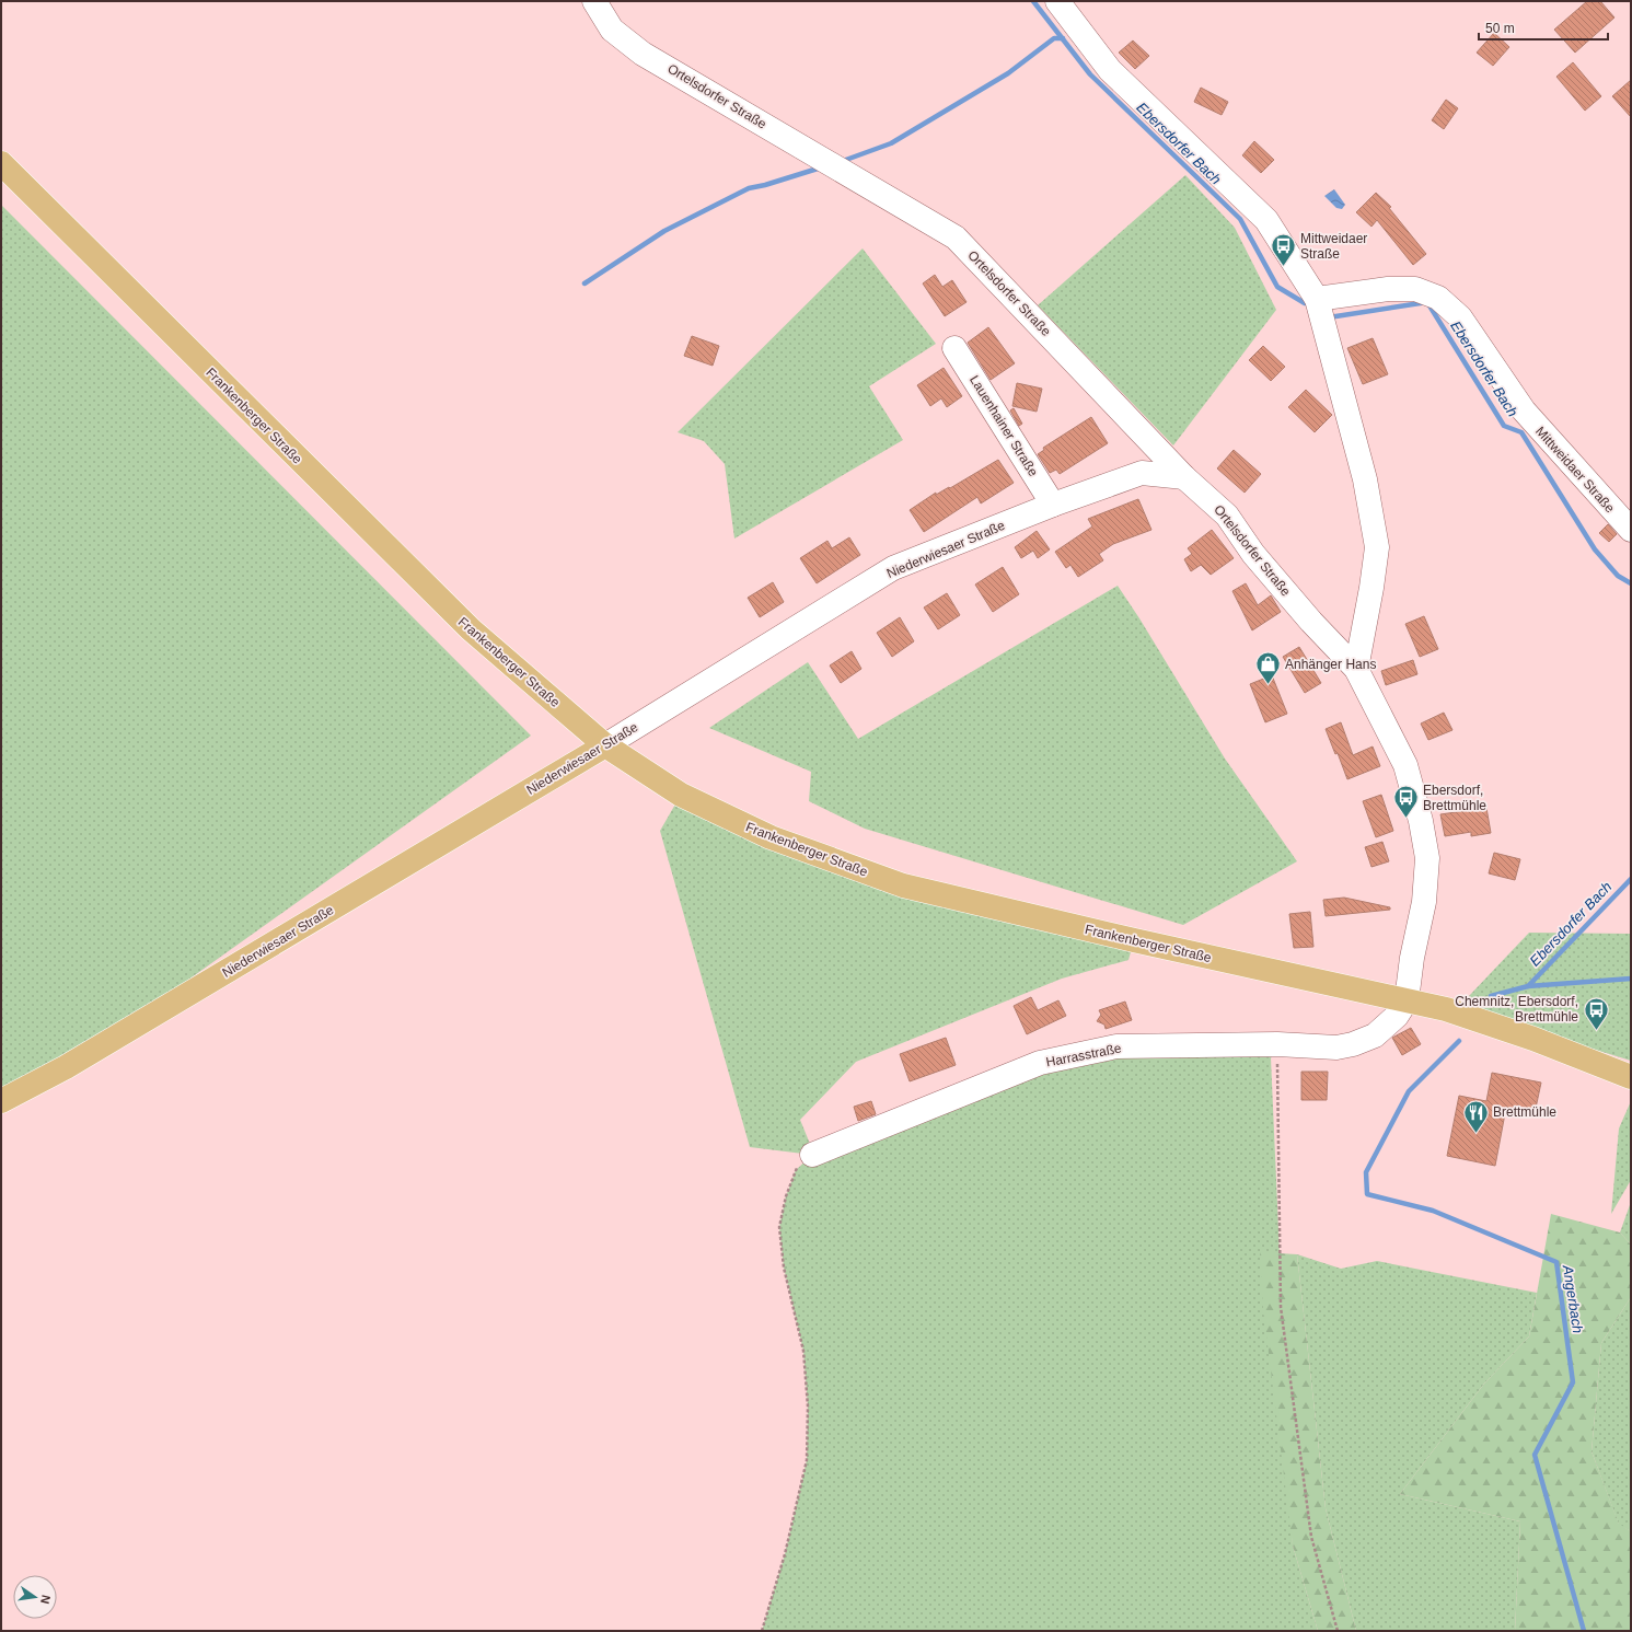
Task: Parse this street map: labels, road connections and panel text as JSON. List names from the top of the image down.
{
  "streets": {
    "main road": ["Frankenberger Straße", "Niederwiesaer Straße"],
    "street": [
      "Ortelsdorfer Straße",
      "Lauenhainer Straße",
      "Mittweidaer Straße",
      "Harrasstraße"
    ]
  },
  "crossings": [
    ["Ortelsdorfer Straße", "Niederwiesaer Straße"],
    ["Frankenberger Straße", "Niederwiesaer Straße"],
    ["Frankenberger Straße", "Harrasstraße"],
    ["Lauenhainer Straße", "Niederwiesaer Straße"]
  ],
  "water": ["Ebersdorfer Bach", "Angerbach"],
  "places": {
    "bus stop": ["Mittweidaer Straße", "Ebersdorf, Brettmühle", "Chemnitz, Ebersdorf, Brettmühle"],
    "shop": ["Anhänger Hans"],
    "restaurant": ["Brettmühle"]
  },
  "scale_bar": "50 m",
  "north": "right"
}
